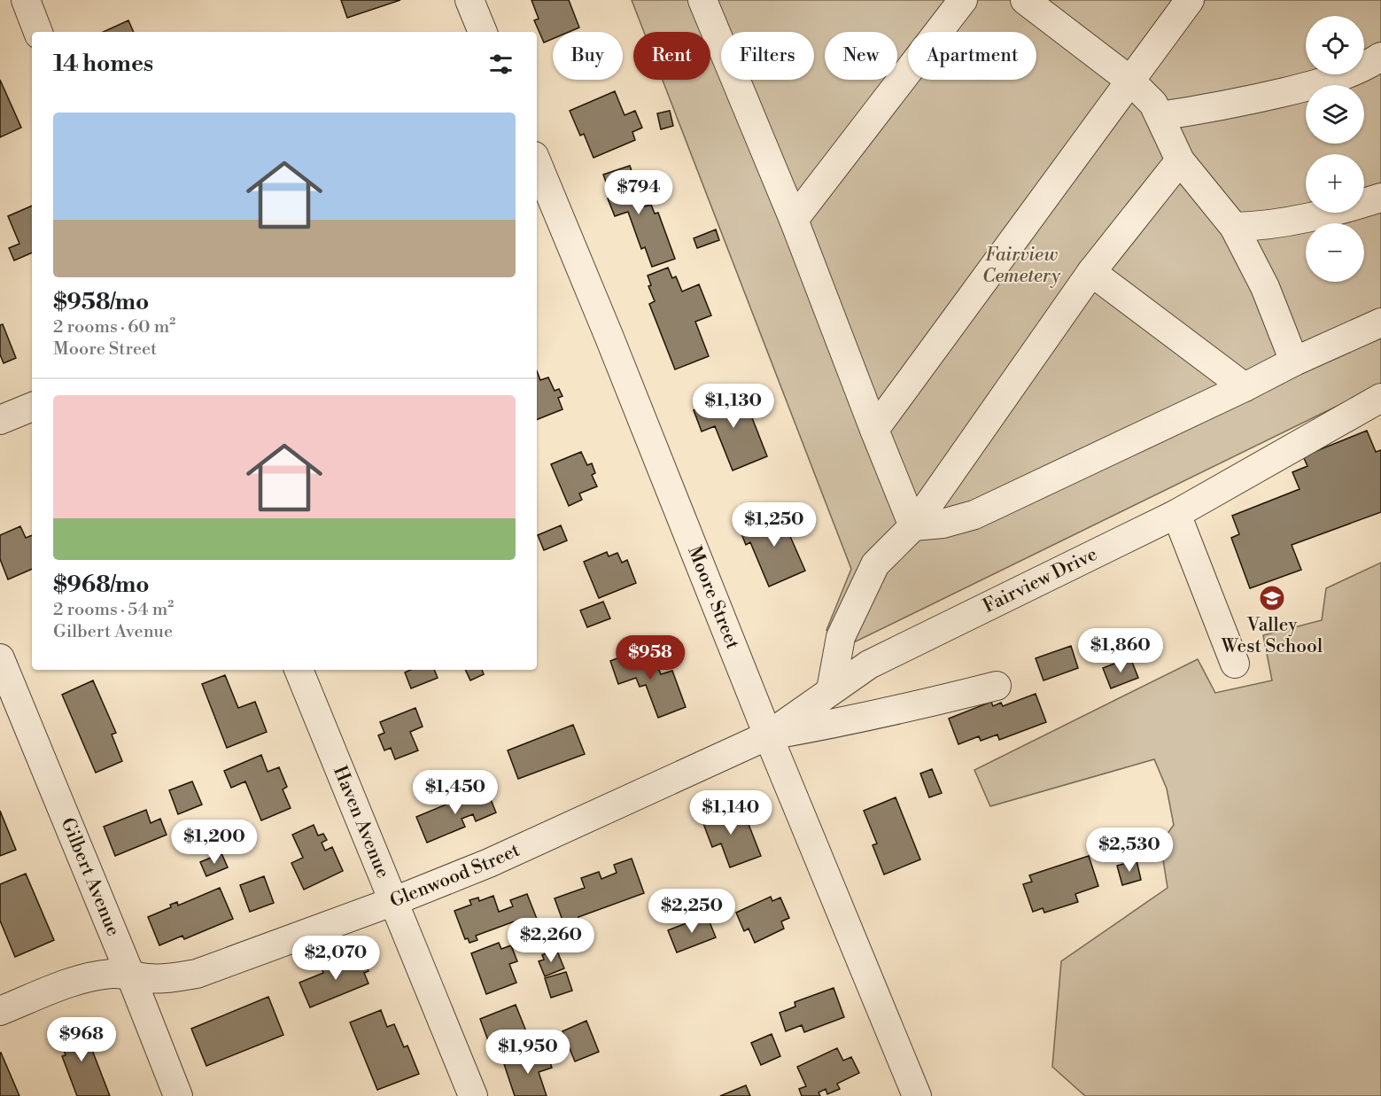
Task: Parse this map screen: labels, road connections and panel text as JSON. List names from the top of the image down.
{
  "streets": {
    "street": [
      "Fairview Drive",
      "Moore Street",
      "Haven Avenue",
      "Glenwood Street",
      "Gilbert Avenue"
    ]
  },
  "crossings": [
    ["Fairview Drive", "Moore Street"],
    ["Fairview Drive", "Glenwood Street"],
    ["Moore Street", "Glenwood Street"],
    ["Haven Avenue", "Glenwood Street"],
    ["Glenwood Street", "Gilbert Avenue"]
  ],
  "parks": ["Fairview Cemetery"],
  "places": {
    "school or university": ["Valley West School"]
  },
  "page": {
    "map_buttons": ["+", "−"],
    "chip": [
      "Buy",
      "Rent",
      "Filters",
      "New",
      "Apartment"
    ],
    "heading": "14 homes",
    "list": [
      {
        "name": "$958/mo",
        "note": "2 rooms · 60 m² · Moore Street"
      },
      {
        "name": "$968/mo",
        "note": "2 rooms · 54 m² · Gilbert Avenue"
      }
    ],
    "price": [
      "$794",
      "$1,130",
      "$1,250",
      "$1,860",
      "$958",
      "$1,450",
      "$1,140",
      "$1,200",
      "$2,530",
      "$2,250",
      "$2,260",
      "$2,070",
      "$968",
      "$1,950"
    ]
  }
}
